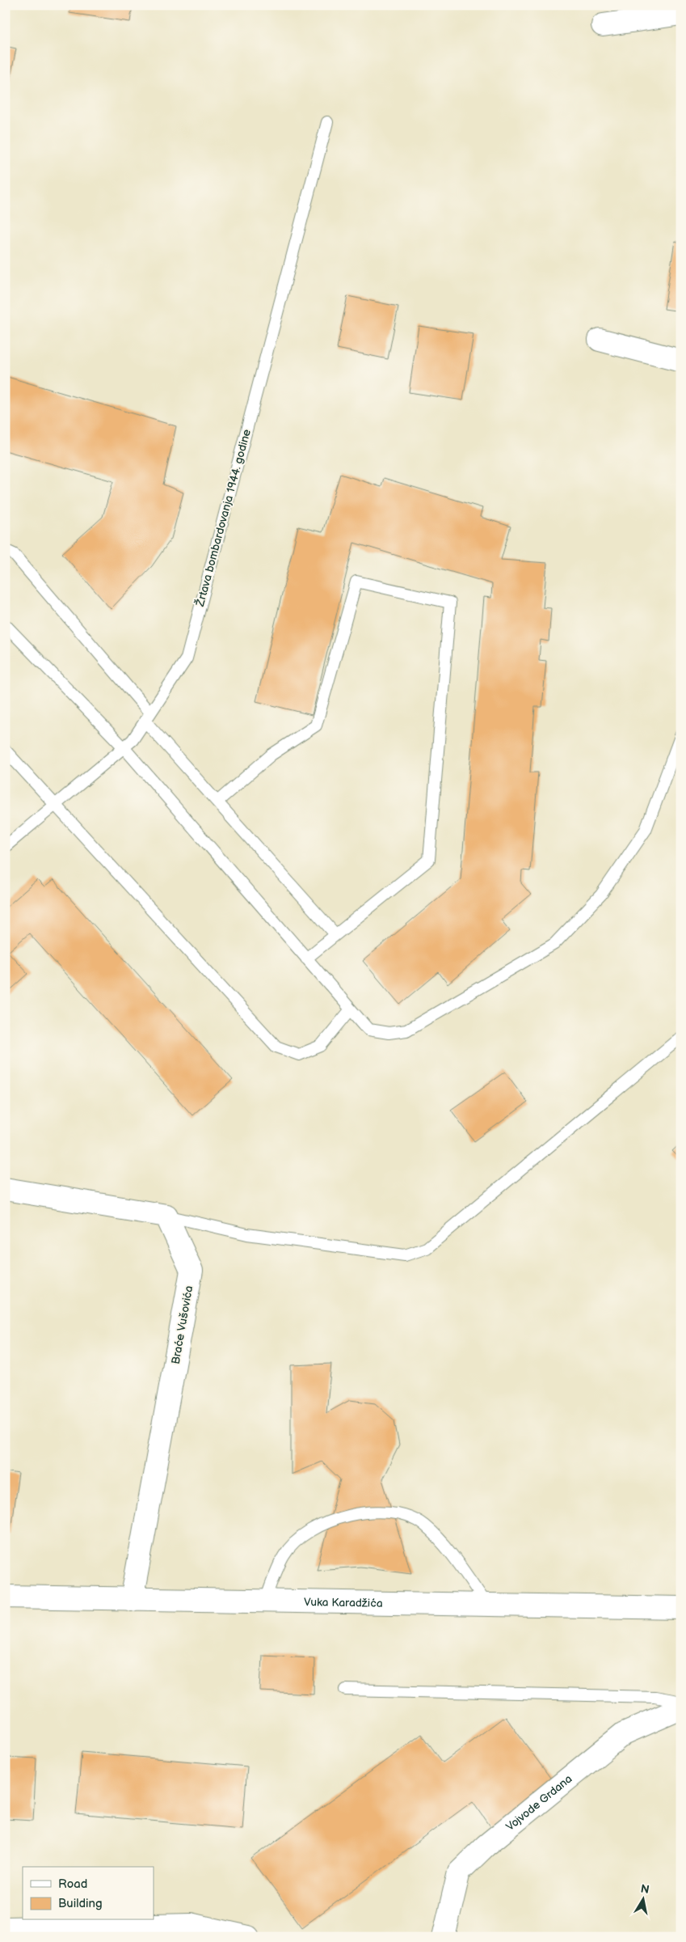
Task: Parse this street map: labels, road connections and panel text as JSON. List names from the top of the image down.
{
  "streets": {
    "street": ["Braće Vušovića", "Vuka Karadžića", "Vojvode Grdana"],
    "lane": ["Žrtava bombardovanja 1944. godine"]
  },
  "crossings": [
    ["Braće Vušovića", "Vuka Karadžića"]
  ],
  "legend": ["Road", "Building"],
  "north": "top"
}
